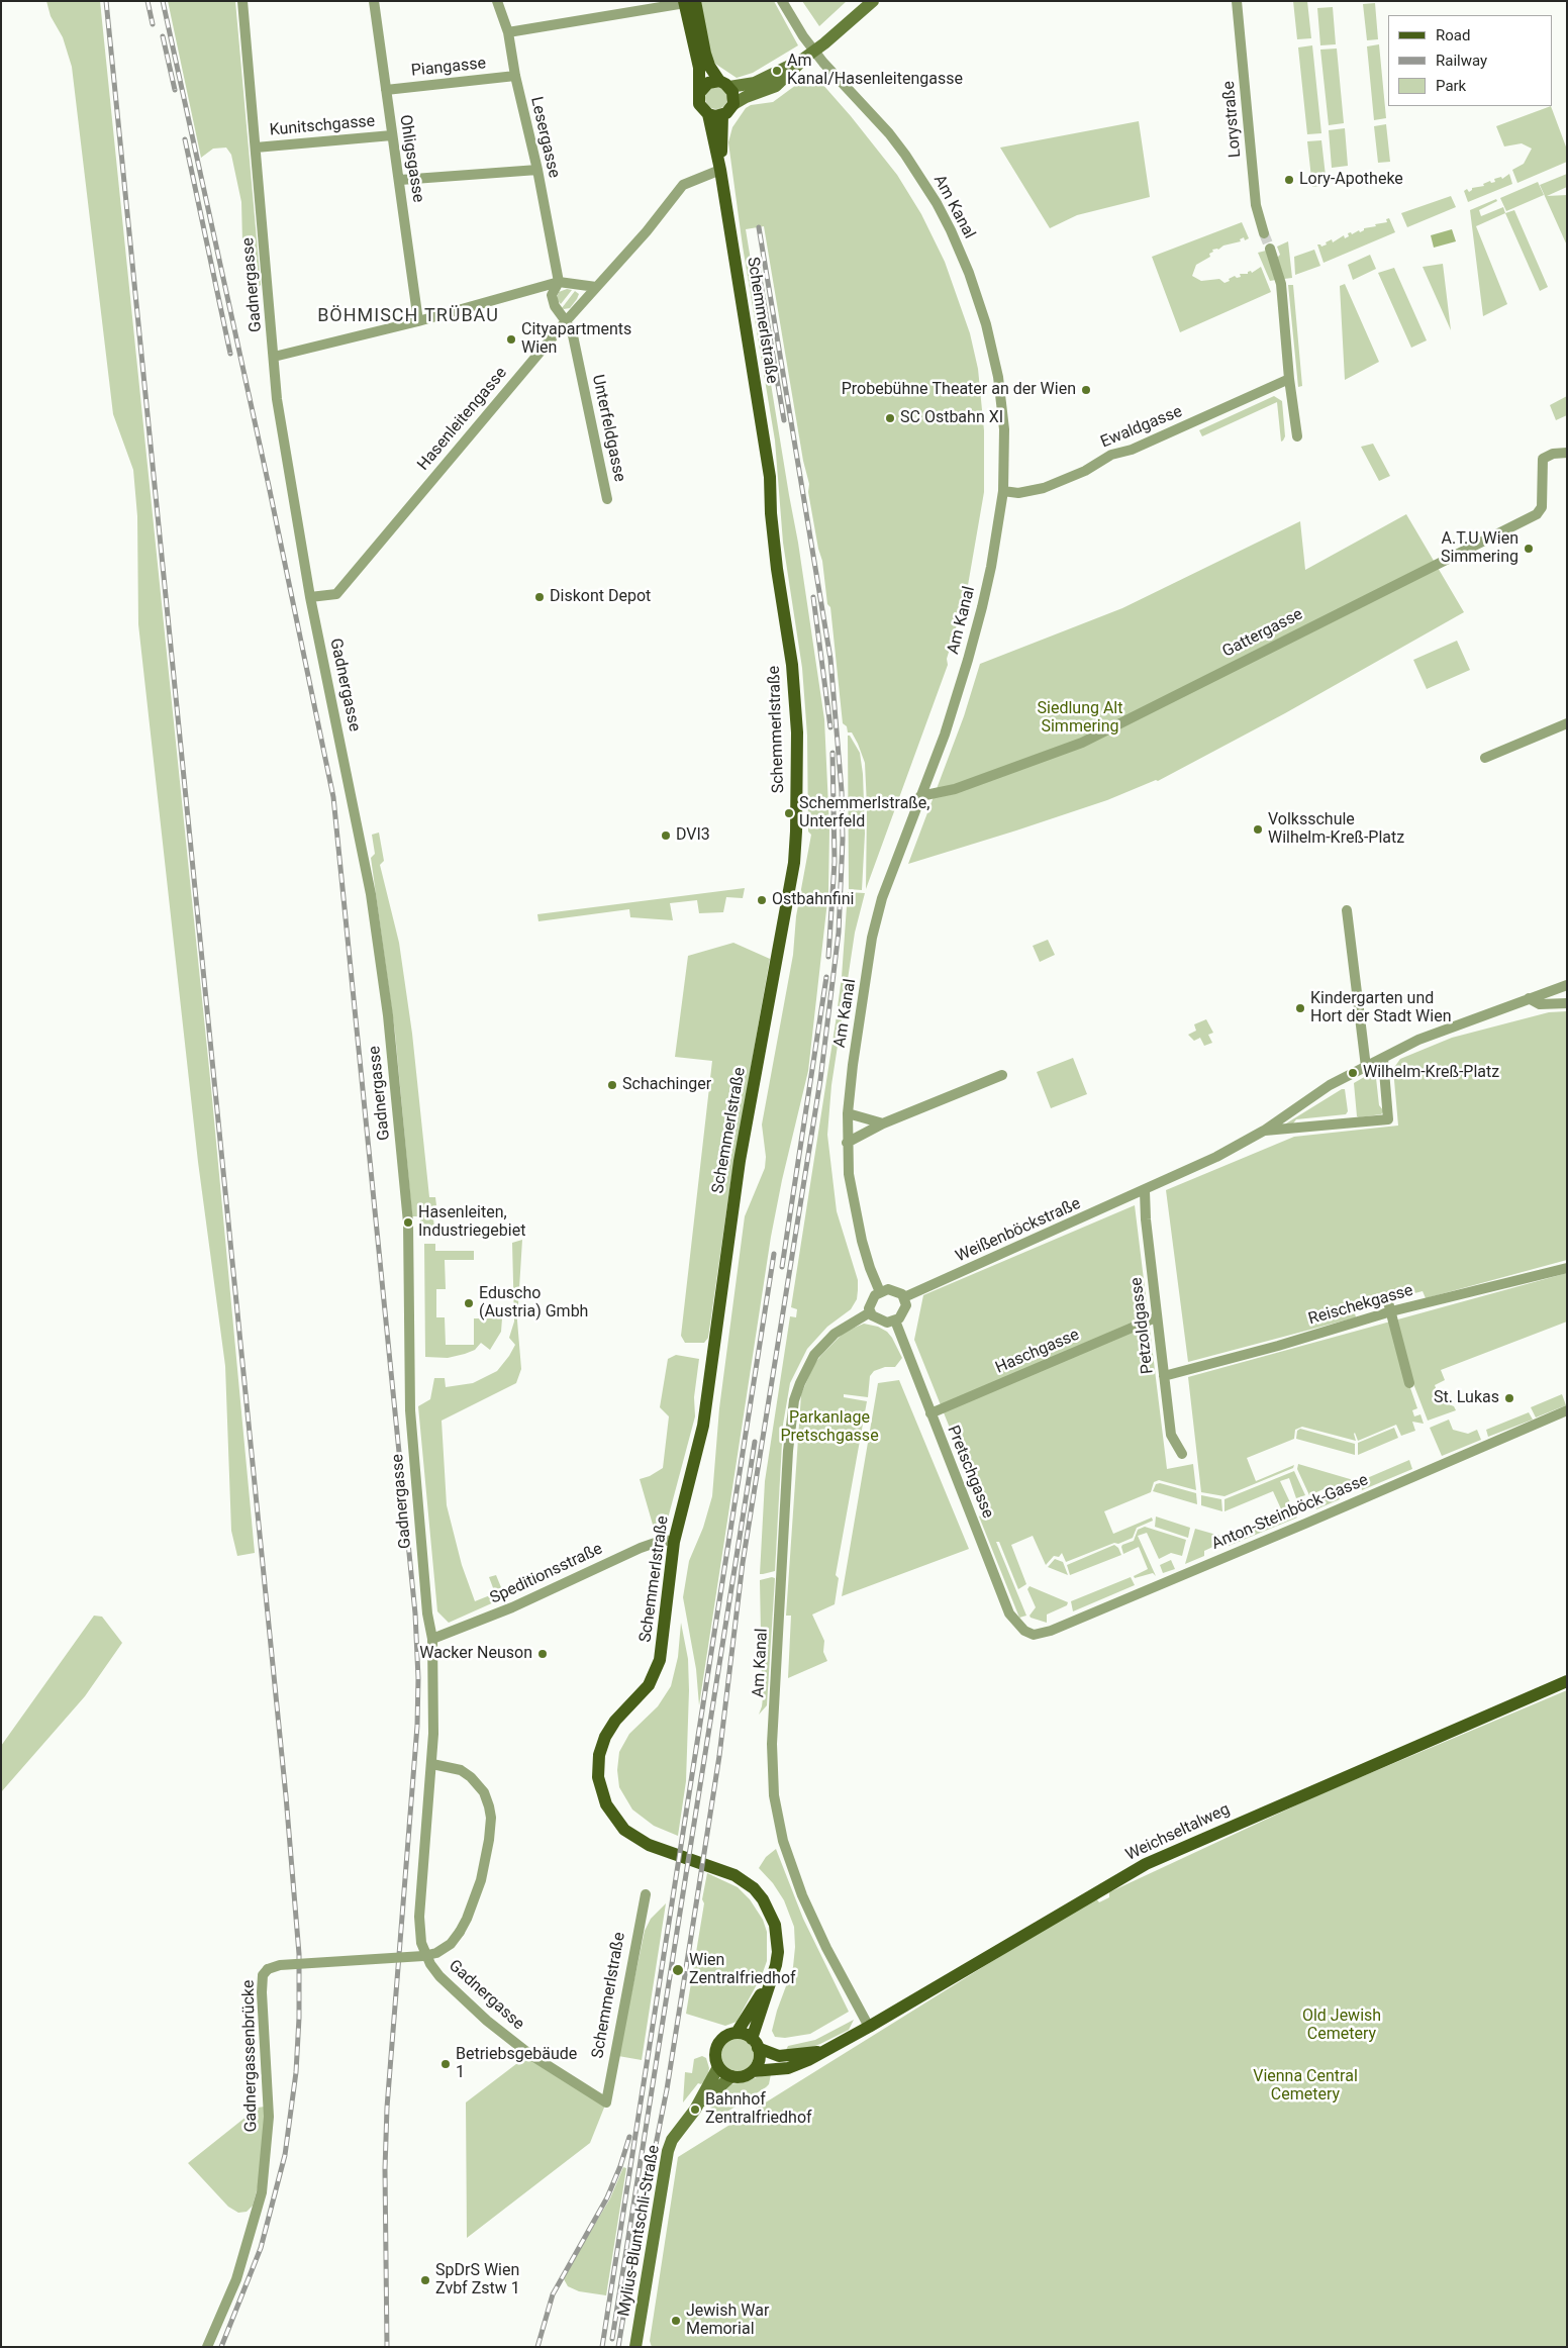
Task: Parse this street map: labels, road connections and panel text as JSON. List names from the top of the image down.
{
  "streets": {
    "main road": ["Schemmerlstraße", "Weichseltalweg"],
    "street": [
      "Piangasse",
      "Lorystraße",
      "Kunitschgasse",
      "Lesergasse",
      "Ohligsgasse",
      "Am Kanal",
      "Gadnergasse",
      "Hasenleitengasse",
      "Ewaldgasse",
      "Unterfeldgasse",
      "Gattergasse",
      "Weißenböckstraße",
      "Reischekgasse",
      "Petzoldgasse",
      "Haschgasse",
      "Pretschgasse",
      "Anton-Steinböck-Gasse",
      "Speditionsstraße",
      "Gadnergassenbrücke",
      "Mylius-Bluntschli-Straße"
    ]
  },
  "crossings": [
    ["Piangasse", "Lesergasse"],
    ["Piangasse", "Ohligsgasse"],
    ["Kunitschgasse", "Ohligsgasse"],
    ["Kunitschgasse", "Gadnergasse"],
    ["Lesergasse", "Unterfeldgasse"],
    ["Am Kanal", "Ewaldgasse"],
    ["Am Kanal", "Gattergasse"],
    ["Am Kanal", "Weißenböckstraße"],
    ["Am Kanal", "Pretschgasse"],
    ["Am Kanal", "Weichseltalweg"],
    ["Gadnergasse", "Schemmerlstraße"],
    ["Gadnergasse", "Hasenleitengasse"],
    ["Gadnergasse", "Speditionsstraße"],
    ["Gadnergasse", "Gadnergassenbrücke"],
    ["Schemmerlstraße", "Hasenleitengasse"],
    ["Schemmerlstraße", "Speditionsstraße"],
    ["Schemmerlstraße", "Weichseltalweg"],
    ["Schemmerlstraße", "Mylius-Bluntschli-Straße"],
    ["Hasenleitengasse", "Unterfeldgasse"],
    ["Weißenböckstraße", "Petzoldgasse"],
    ["Weißenböckstraße", "Pretschgasse"],
    ["Reischekgasse", "Petzoldgasse"],
    ["Petzoldgasse", "Haschgasse"],
    ["Haschgasse", "Pretschgasse"],
    ["Pretschgasse", "Anton-Steinböck-Gasse"],
    ["Weichseltalweg", "Mylius-Bluntschli-Straße"]
  ],
  "districts": ["BÖHMISCH TRÜBAU"],
  "parks": [
    "Siedlung Alt Simmering",
    "Parkanlage Pretschgasse",
    "Old Jewish Cemetery",
    "Vienna Central Cemetery"
  ],
  "places": [
    "Am Kanal/Hasenleitengasse",
    "Lory-Apotheke",
    "Cityapartments Wien",
    "Probebühne Theater an der Wien",
    "SC Ostbahn XI",
    "A.T.U Wien Simmering",
    "Diskont Depot",
    "Schemmerlstraße, Unterfeld",
    "Volksschule Wilhelm-Kreß-Platz",
    "DVI3",
    "Ostbahnfini",
    "Kindergarten und Hort der Stadt Wien",
    "Wilhelm-Kreß-Platz",
    "Schachinger",
    "Hasenleiten, Industriegebiet",
    "Eduscho (Austria) Gmbh",
    "St. Lukas",
    "Wacker Neuson",
    "Wien Zentralfriedhof",
    "Betriebsgebäude 1",
    "Bahnhof Zentralfriedhof",
    "SpDrS Wien Zvbf Zstw 1",
    "Jewish War Memorial"
  ],
  "legend": ["Road", "Railway", "Park"]
}
